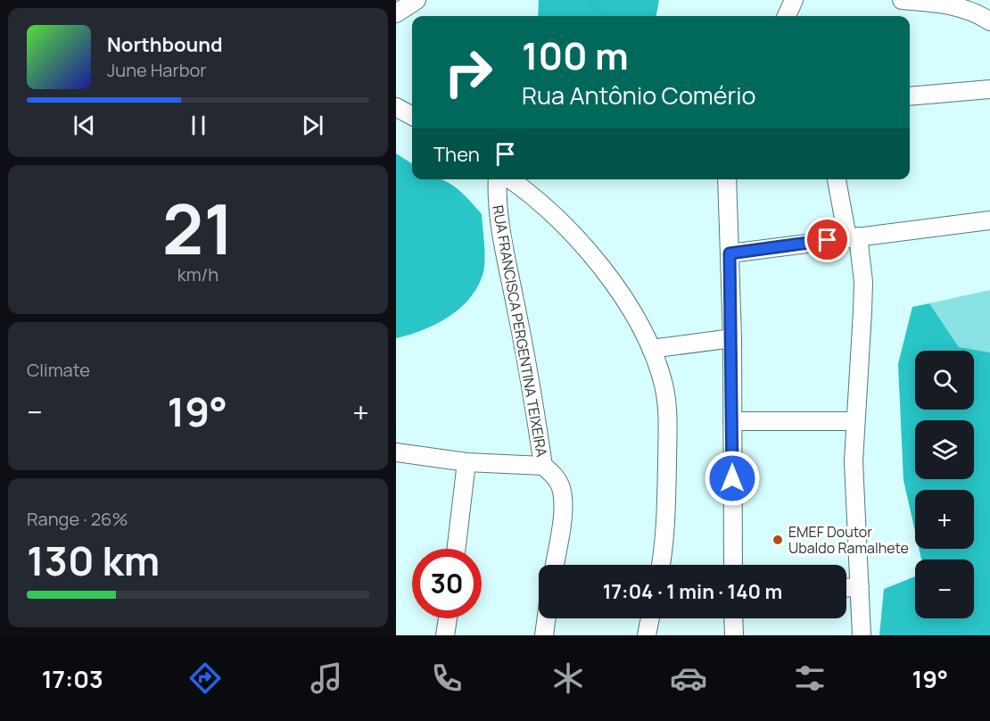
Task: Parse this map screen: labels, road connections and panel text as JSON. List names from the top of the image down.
{
  "streets": {
    "street": ["RUA FRANCISCA PERGENTINA TEIXEIRA"]
  },
  "places": ["EMEF Doutor Ubaldo Ramalhete"],
  "page": {
    "turn": ["100 m", "Rua Antônio Comério"],
    "song": ["Northbound", "June Harbor"],
    "then": "Then",
    "tile": [
      ["21", "km/h"],
      "Climate",
      ["Range · 26%", "130 km"]
    ],
    "map_buttons": ["+", "−"],
    "heat": ["−", "19°", "+"],
    "limit": "30",
    "trip": "17:04 · 1 min · 140 m",
    "tabs": ["17:03", "19°"]
  }
}
